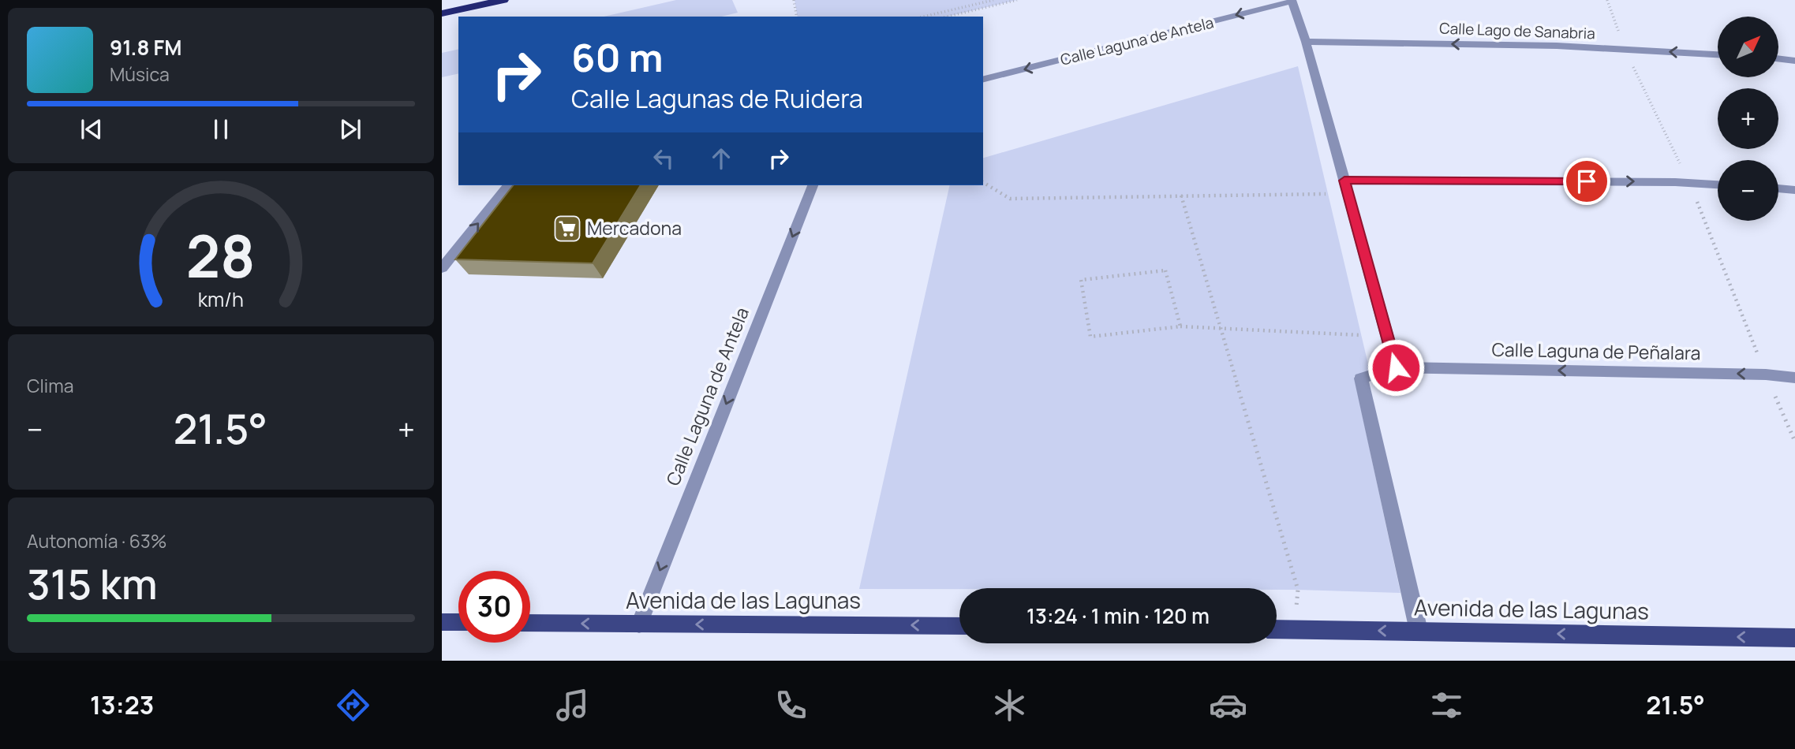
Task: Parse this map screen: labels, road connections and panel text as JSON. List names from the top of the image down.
{
  "streets": {
    "main road": ["Avenida de las Lagunas"],
    "street": ["Calle Lago de Sanabria", "Calle Laguna de Antela", "Calle Laguna de Peñalara"]
  },
  "crossings": [
    ["Calle Laguna de Antela", "Avenida de las Lagunas"],
    ["Calle Laguna de Peñalara", "Avenida de las Lagunas"]
  ],
  "one_way": [
    "Calle Lago de Sanabria",
    "Calle Laguna de Antela",
    "Calle Laguna de Peñalara",
    "Avenida de las Lagunas"
  ],
  "places": {
    "supermarket": ["Mercadona"]
  },
  "north": "top right",
  "page": {
    "map_buttons": ["+", "−"],
    "turn": ["60 m", "Calle Lagunas de Ruidera"],
    "song": ["91.8 FM", "Música"],
    "tile": [
      "Clima",
      ["Autonomía · 63%", "315 km"]
    ],
    "heat": ["−", "21.5°", "+"],
    "limit": "30",
    "trip": "13:24 · 1 min · 120 m",
    "tabs": ["13:23", "21.5°"],
    "gauge": ["28", "km/h"]
  }
}
